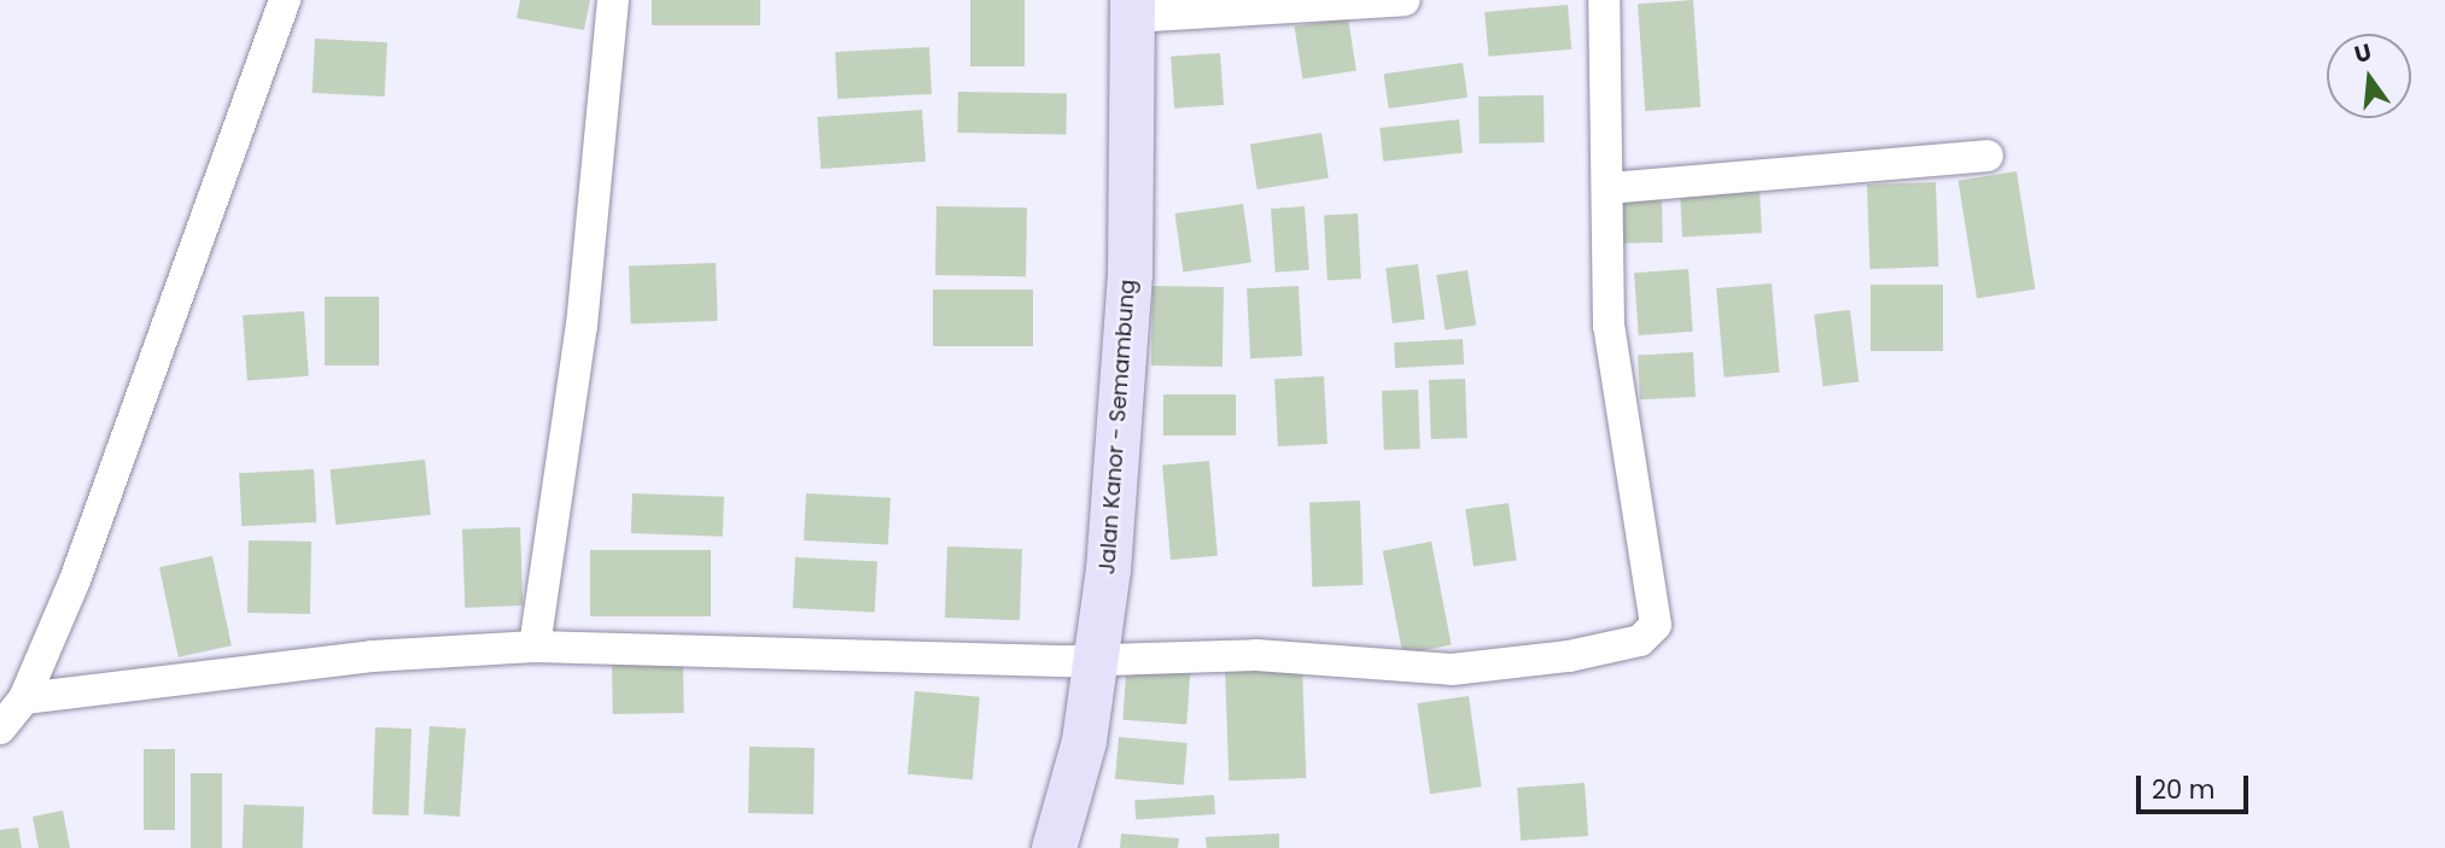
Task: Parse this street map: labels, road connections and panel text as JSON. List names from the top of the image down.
{
  "streets": {
    "street": ["Jalan Kanor - Semambung"]
  },
  "scale_bar": "20 m",
  "north": "top"
}
